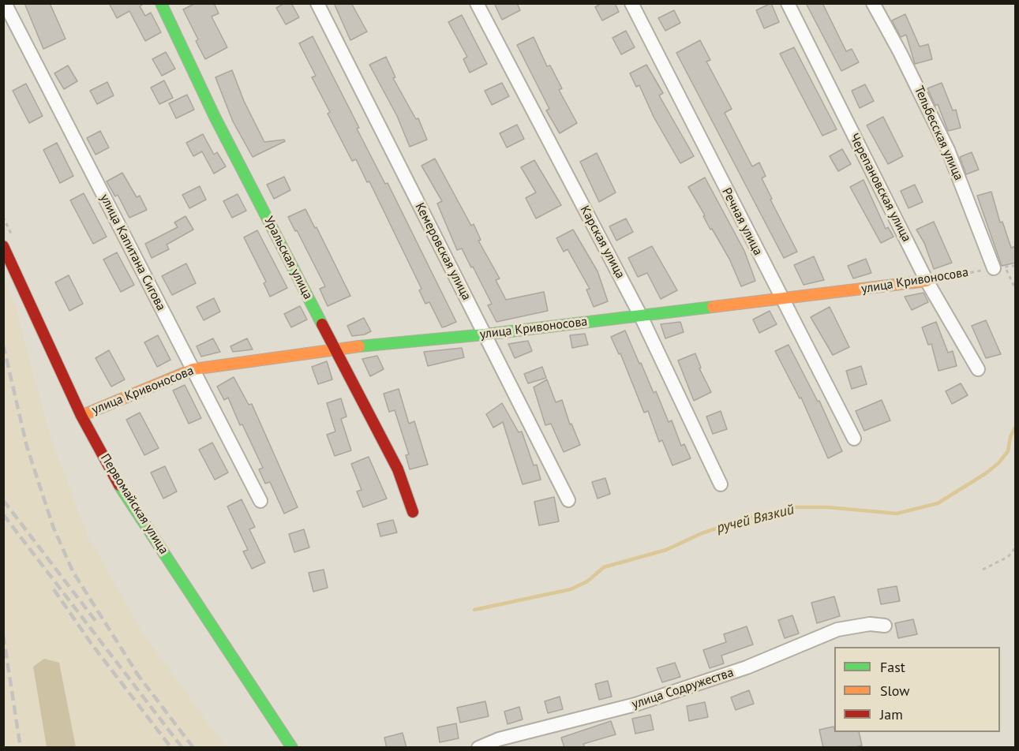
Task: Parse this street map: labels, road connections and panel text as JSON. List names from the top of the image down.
{
  "streets": {
    "street": [
      "Тельбесская улица",
      "Черепановская улица",
      "Речная улица",
      "Карская улица",
      "Кемеровская улица",
      "улица Капитана Сигова",
      "Уральская улица",
      "улица Кривоносова",
      "Первомайская улица",
      "улица Содружества"
    ]
  },
  "crossings": [
    ["Тельбесская улица", "улица Кривоносова"],
    ["Черепановская улица", "улица Кривоносова"],
    ["Речная улица", "улица Кривоносова"],
    ["Карская улица", "улица Кривоносова"],
    ["Кемеровская улица", "улица Кривоносова"],
    ["улица Капитана Сигова", "улица Кривоносова"],
    ["Уральская улица", "улица Кривоносова"],
    ["улица Кривоносова", "Первомайская улица"]
  ],
  "water": ["ручей Вязкий"],
  "legend": ["Fast", "Slow", "Jam"]
}
